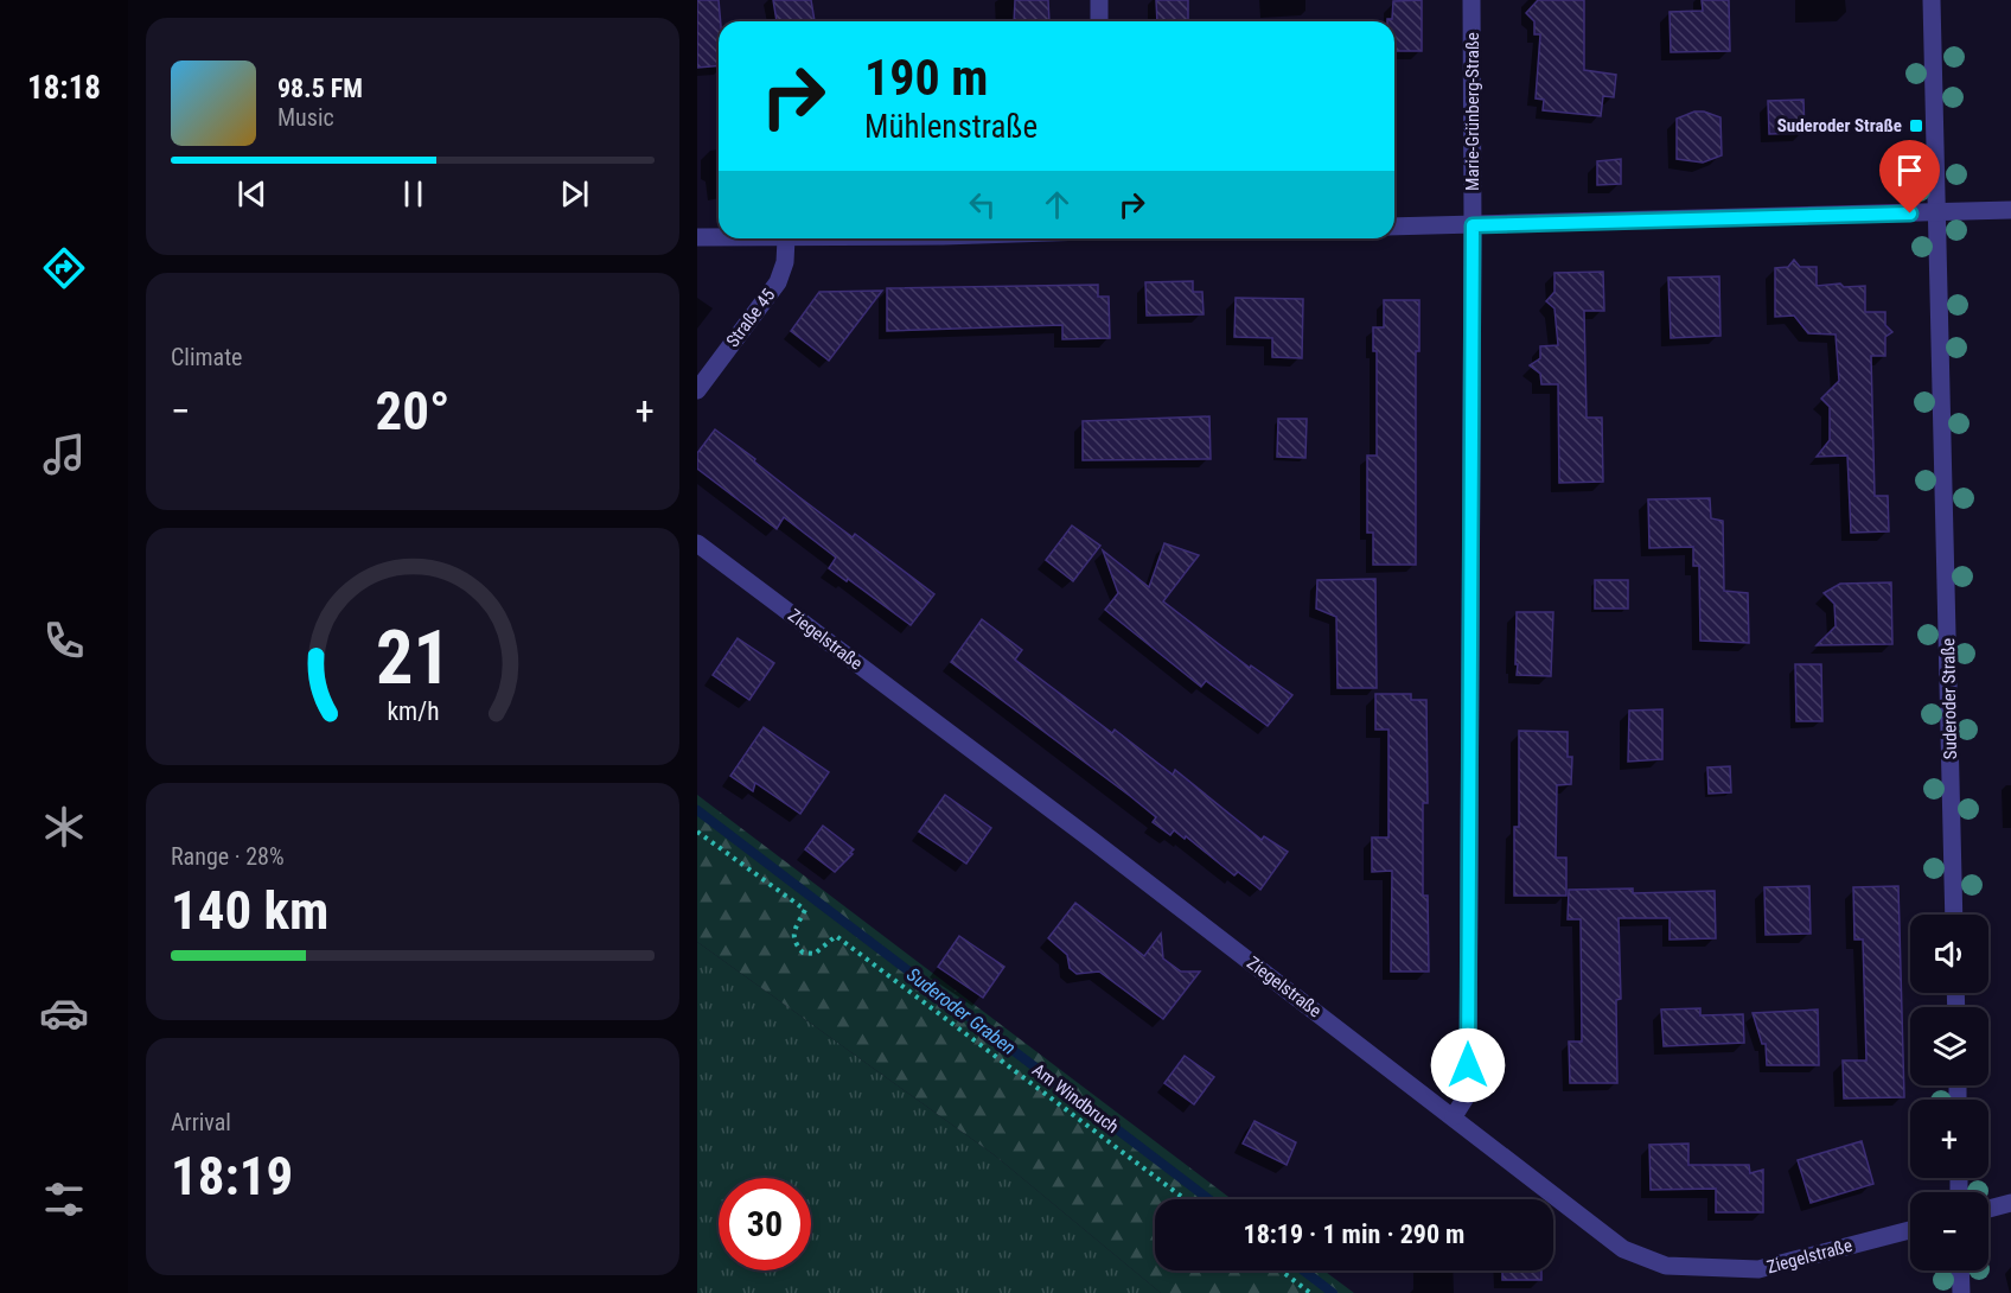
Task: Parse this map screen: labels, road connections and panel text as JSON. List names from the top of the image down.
{
  "streets": {
    "street": [
      "Marie-Grünberg-Straße",
      "Straße 45",
      "Ziegelstraße",
      "Suderoder Straße"
    ],
    "path": ["Am Windbruch"]
  },
  "crossings": [
    ["Marie-Grünberg-Straße", "Ziegelstraße"]
  ],
  "water": ["Suderoder Graben"],
  "places": {
    "transit": ["Suderoder Straße"]
  },
  "page": {
    "tabs": "18:18",
    "turn": ["190 m", "Mühlenstraße"],
    "song": ["98.5 FM", "Music"],
    "tile": [
      "Climate",
      ["Range · 28%", "140 km"],
      ["Arrival", "18:19"]
    ],
    "heat": ["−", "20°", "+"],
    "map_buttons": ["+", "−"],
    "limit": "30",
    "trip": "18:19 · 1 min · 290 m",
    "gauge": ["21", "km/h"]
  }
}
